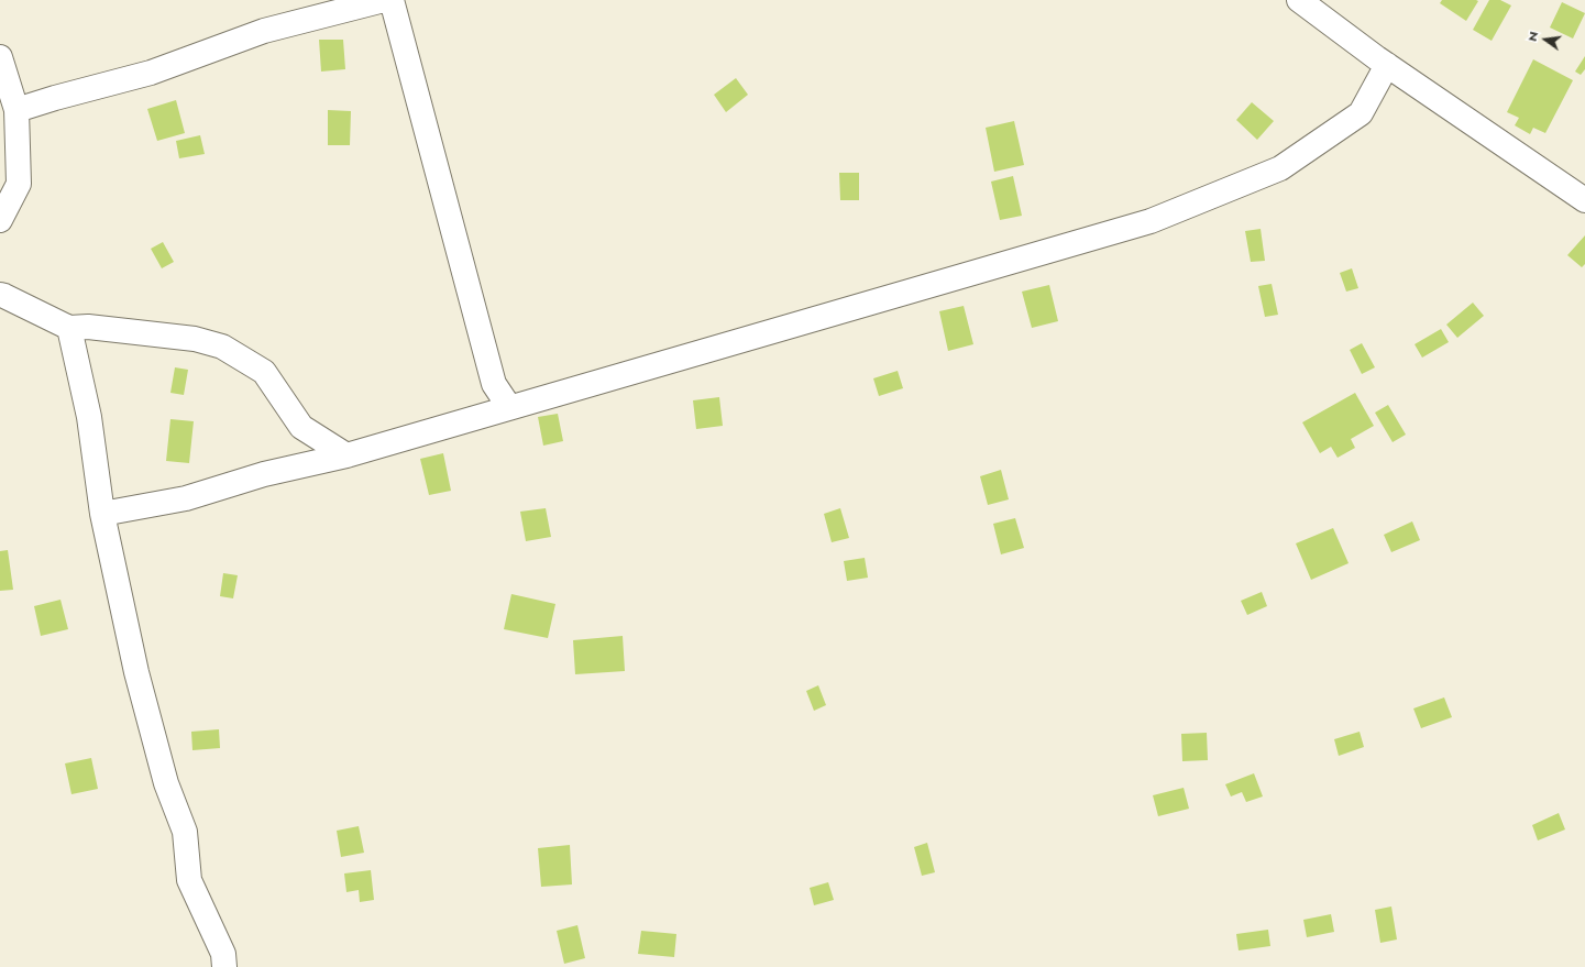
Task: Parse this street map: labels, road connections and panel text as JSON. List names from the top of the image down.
{
  "north": "left"
}
